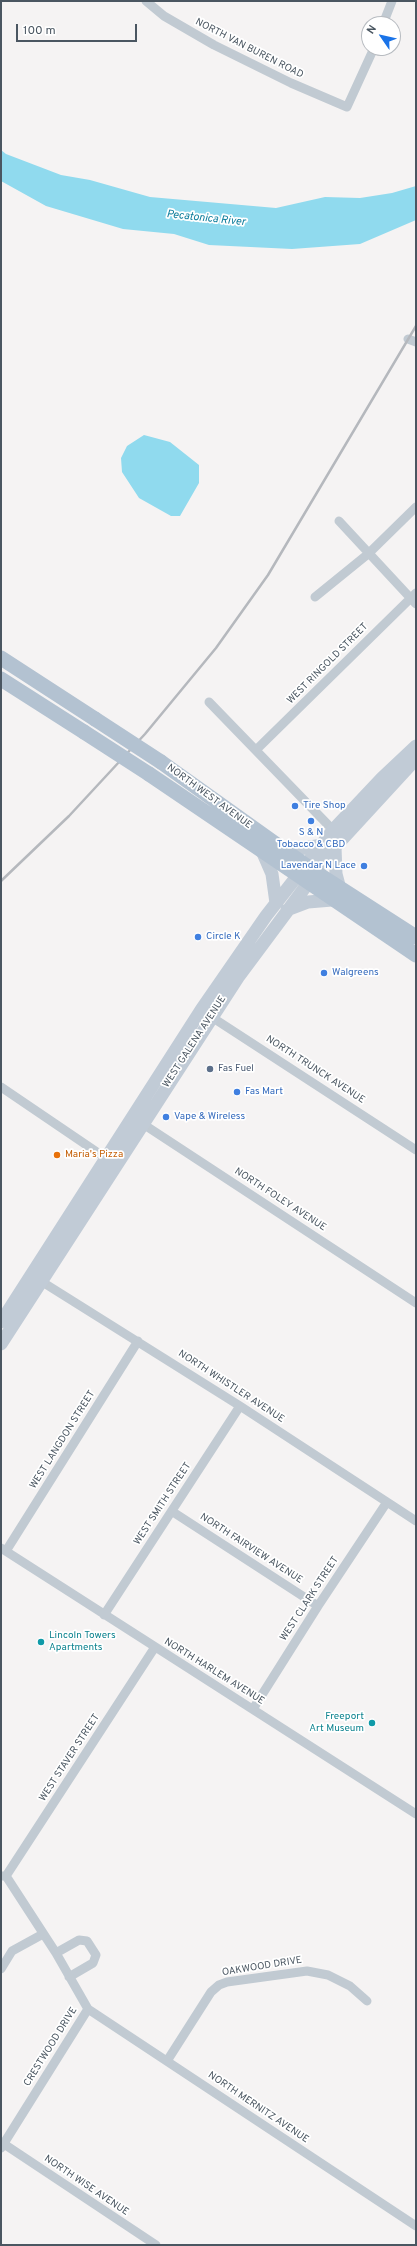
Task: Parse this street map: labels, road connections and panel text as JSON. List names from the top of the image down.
{
  "streets": {
    "main road": ["NORTH WEST AVENUE", "WEST GALENA AVENUE"],
    "street": [
      "NORTH VAN BUREN ROAD",
      "WEST RINGOLD STREET",
      "NORTH TRUNCK AVENUE",
      "NORTH FOLEY AVENUE",
      "NORTH WHISTLER AVENUE",
      "WEST LANGDON STREET",
      "WEST SMITH STREET",
      "NORTH FAIRVIEW AVENUE",
      "WEST CLARK STREET",
      "NORTH HARLEM AVENUE",
      "WEST STAVER STREET",
      "OAKWOOD DRIVE",
      "CRESTWOOD DRIVE",
      "NORTH MERNITZ AVENUE",
      "NORTH WISE AVENUE"
    ]
  },
  "crossings": [
    ["NORTH WEST AVENUE", "WEST GALENA AVENUE"],
    ["WEST GALENA AVENUE", "NORTH TRUNCK AVENUE"],
    ["WEST GALENA AVENUE", "NORTH FOLEY AVENUE"],
    ["WEST GALENA AVENUE", "NORTH WHISTLER AVENUE"],
    ["NORTH WHISTLER AVENUE", "WEST LANGDON STREET"],
    ["NORTH WHISTLER AVENUE", "WEST SMITH STREET"],
    ["NORTH WHISTLER AVENUE", "WEST CLARK STREET"],
    ["WEST LANGDON STREET", "NORTH HARLEM AVENUE"],
    ["WEST SMITH STREET", "NORTH FAIRVIEW AVENUE"],
    ["WEST SMITH STREET", "NORTH HARLEM AVENUE"],
    ["NORTH FAIRVIEW AVENUE", "WEST CLARK STREET"],
    ["WEST CLARK STREET", "NORTH HARLEM AVENUE"],
    ["NORTH HARLEM AVENUE", "WEST STAVER STREET"],
    ["WEST STAVER STREET", "CRESTWOOD DRIVE"],
    ["OAKWOOD DRIVE", "NORTH MERNITZ AVENUE"],
    ["CRESTWOOD DRIVE", "NORTH MERNITZ AVENUE"],
    ["CRESTWOOD DRIVE", "NORTH WISE AVENUE"]
  ],
  "water": ["Pecatonica River"],
  "places": [
    "Tire Shop",
    "S & N Tobacco & CBD",
    "Lavendar N Lace",
    "Circle K",
    "Walgreens",
    "Fas Fuel",
    "Fas Mart",
    "Vape & Wireless",
    "Maria's Pizza",
    "Lincoln Towers Apartments",
    "Freeport Art Museum"
  ],
  "scale_bar": "100 m",
  "north": "top left"
}
